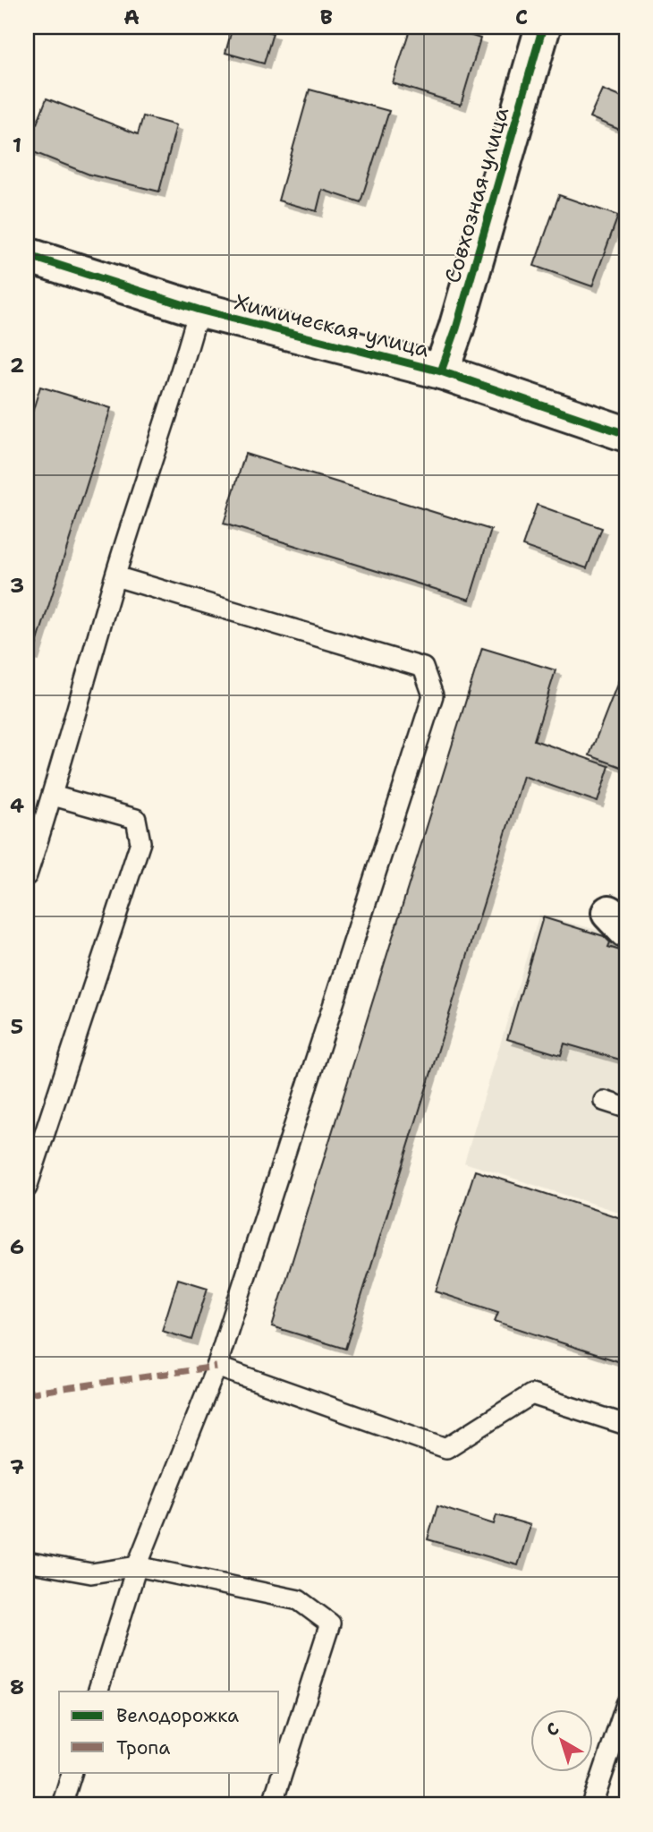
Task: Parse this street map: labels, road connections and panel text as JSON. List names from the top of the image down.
{
  "streets": {
    "street": ["Совхозная улица", "Химическая улица"]
  },
  "crossings": [
    ["Совхозная улица", "Химическая улица"]
  ],
  "legend": ["Велодорожка", "Тропа"],
  "north": "top left",
  "grid": {
    "columns": ["A", "B", "C"],
    "rows": [
      "1",
      "2",
      "3",
      "4",
      "5",
      "6",
      "7",
      "8"
    ]
  }
}
